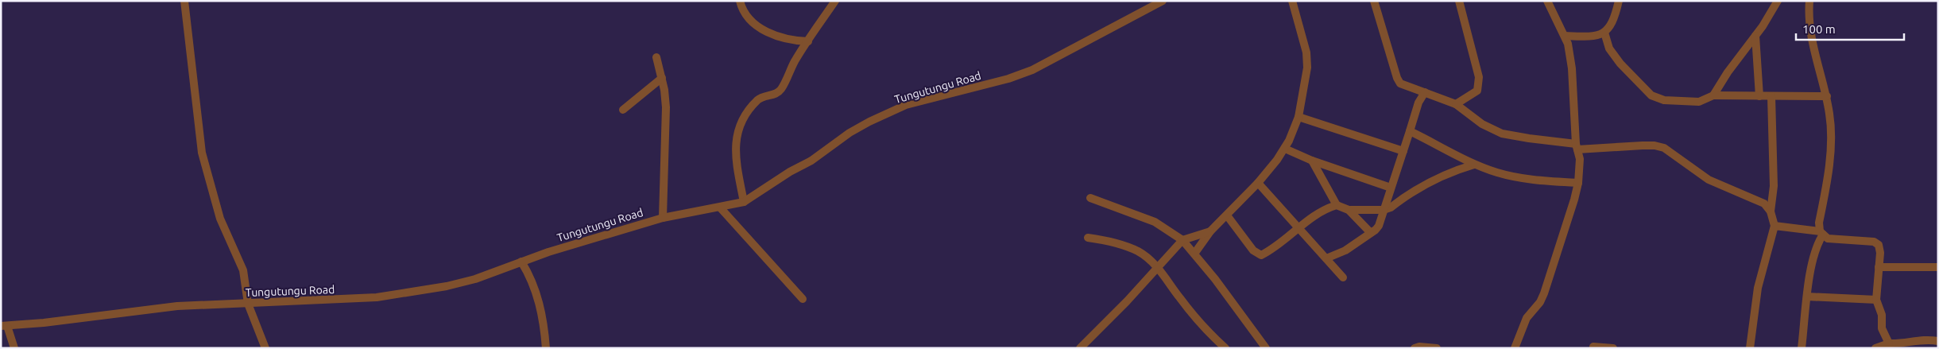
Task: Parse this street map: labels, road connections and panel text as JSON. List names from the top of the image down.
{
  "streets": {
    "street": ["Tungutungu Road"]
  },
  "scale_bar": "100 m"
}
